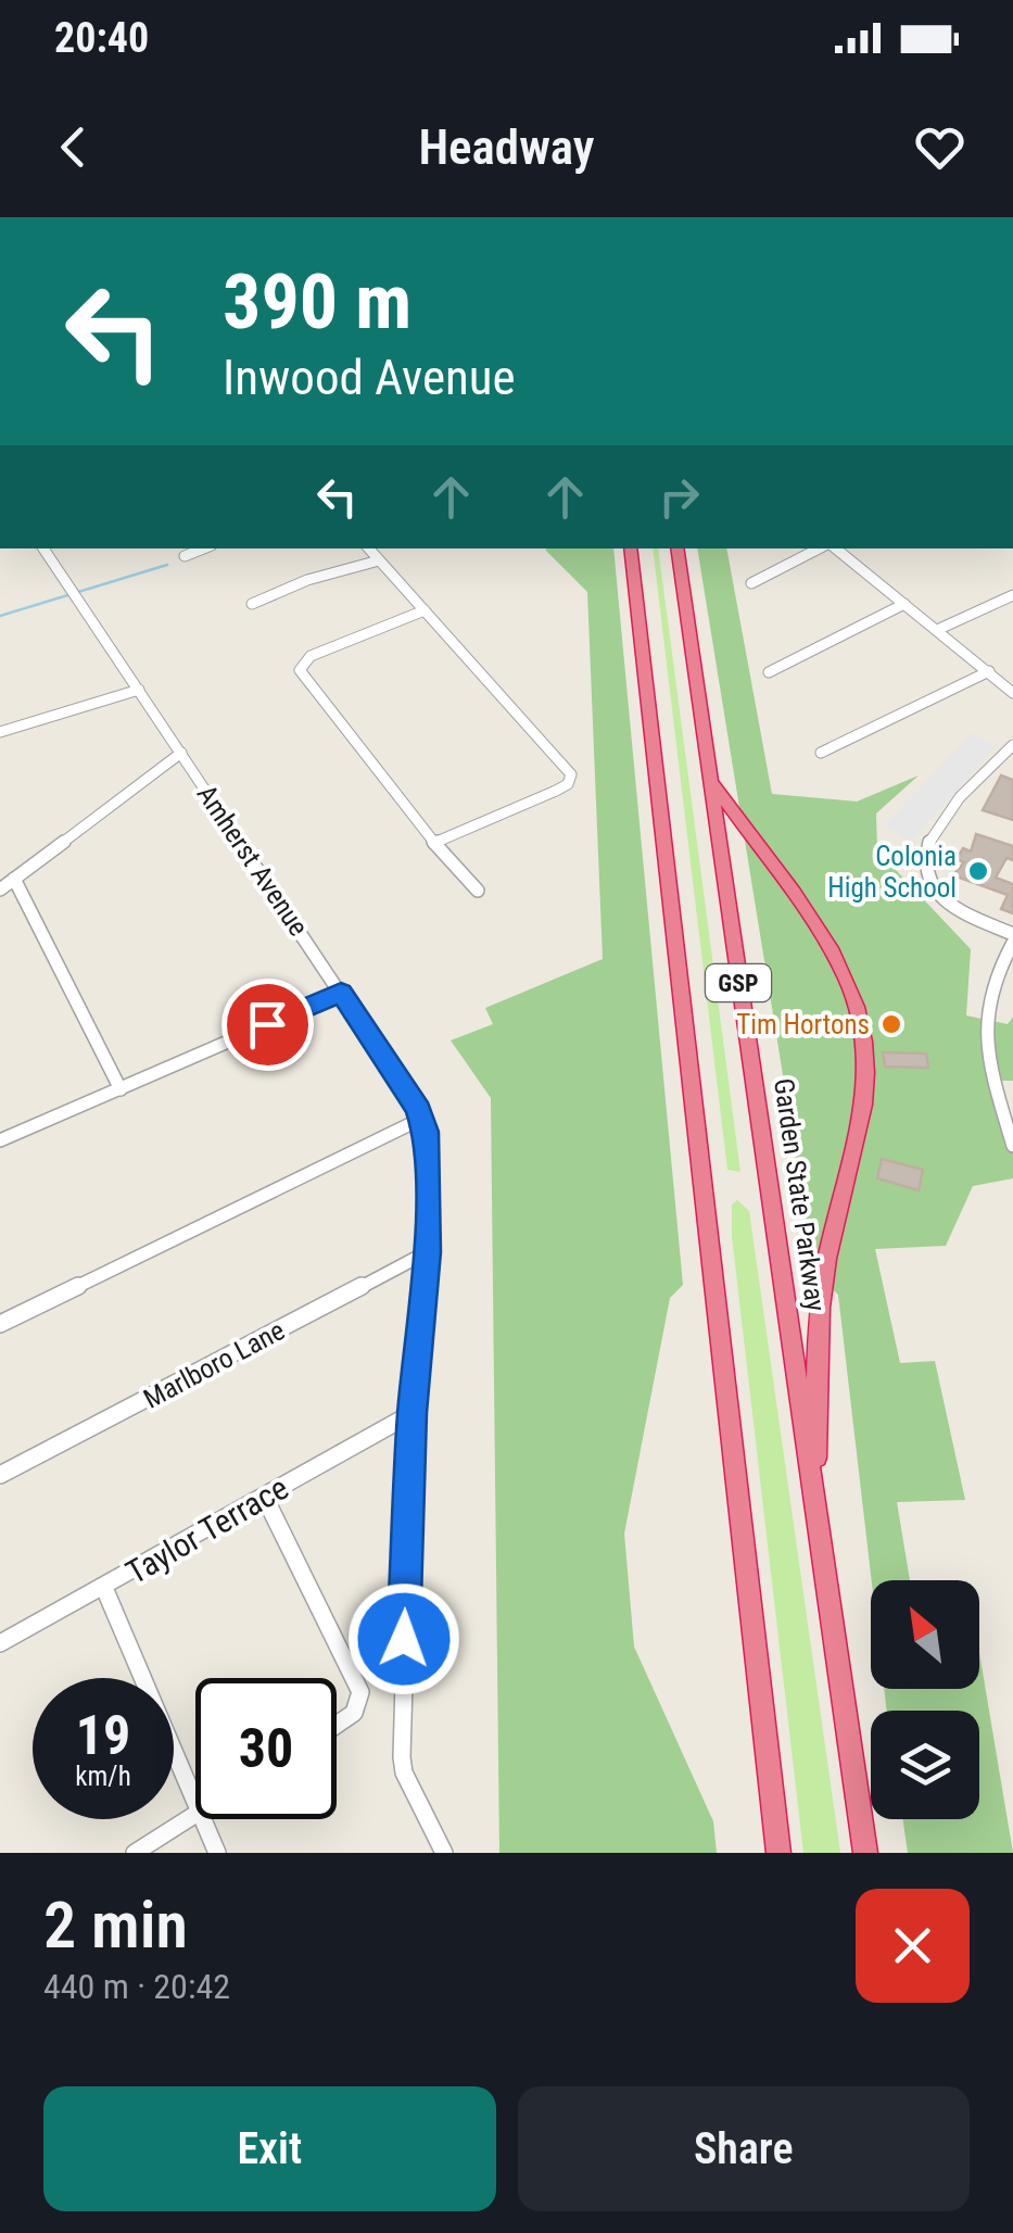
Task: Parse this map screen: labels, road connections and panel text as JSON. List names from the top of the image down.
{
  "streets": {
    "highway": ["GSP", "Garden State Parkway"],
    "street": ["Amherst Avenue", "Marlboro Lane", "Taylor Terrace"]
  },
  "crossings": [
    ["Amherst Avenue", "Marlboro Lane"],
    ["Amherst Avenue", "Taylor Terrace"]
  ],
  "places": ["Colonia High School", "Tim Hortons"],
  "north": "top left",
  "page": {
    "status": "20:40",
    "header": "Headway",
    "turn": ["390 m", "Inwood Avenue"],
    "speed": "19 km/h",
    "limit": "30",
    "heading": ["2 min", "440 m · 20:42"],
    "buttons": ["Exit", "Share"]
  }
}
